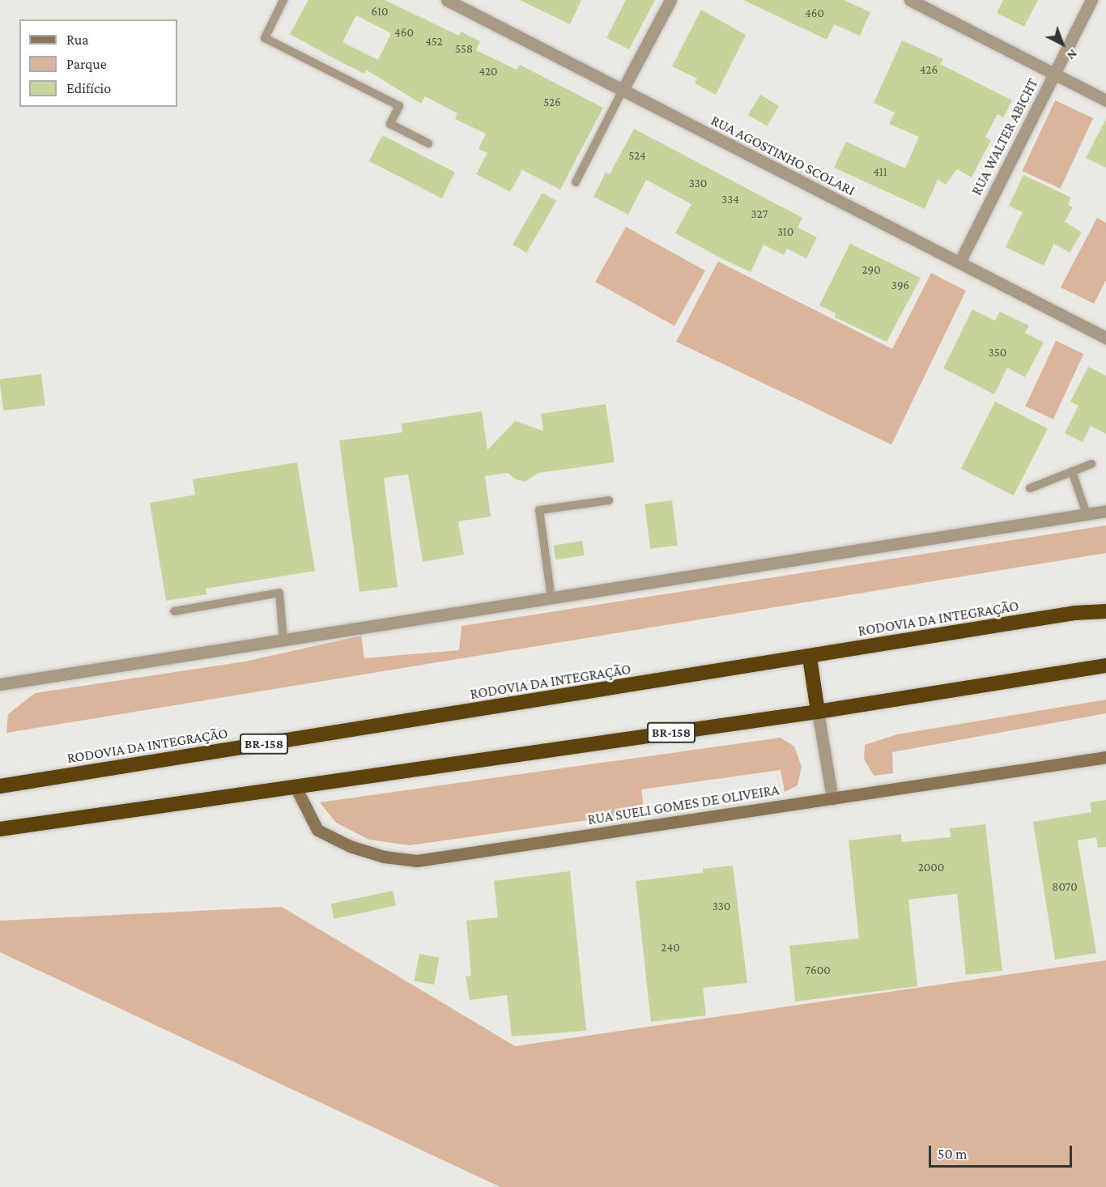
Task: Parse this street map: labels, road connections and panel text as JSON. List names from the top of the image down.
{
  "streets": {
    "highway": ["RODOVIA DA INTEGRAÇÃO", "BR-158"],
    "street": ["RUA WALTER ABICHT", "RUA AGOSTINHO SCOLARI", "RUA SUELI GOMES DE OLIVEIRA"]
  },
  "crossings": [
    ["RUA WALTER ABICHT", "RUA AGOSTINHO SCOLARI"],
    ["BR-158", "RUA SUELI GOMES DE OLIVEIRA"]
  ],
  "house_numbers": [
    "610",
    "460",
    "460",
    "452",
    "558",
    "426",
    "420",
    "526",
    "524",
    "411",
    "330",
    "334",
    "327",
    "310",
    "290",
    "396",
    "350",
    "2000",
    "8070",
    "330",
    "240",
    "7600"
  ],
  "legend": ["Rua", "Parque", "Edifício"],
  "scale_bar": "50 m",
  "north": "bottom right"
}
